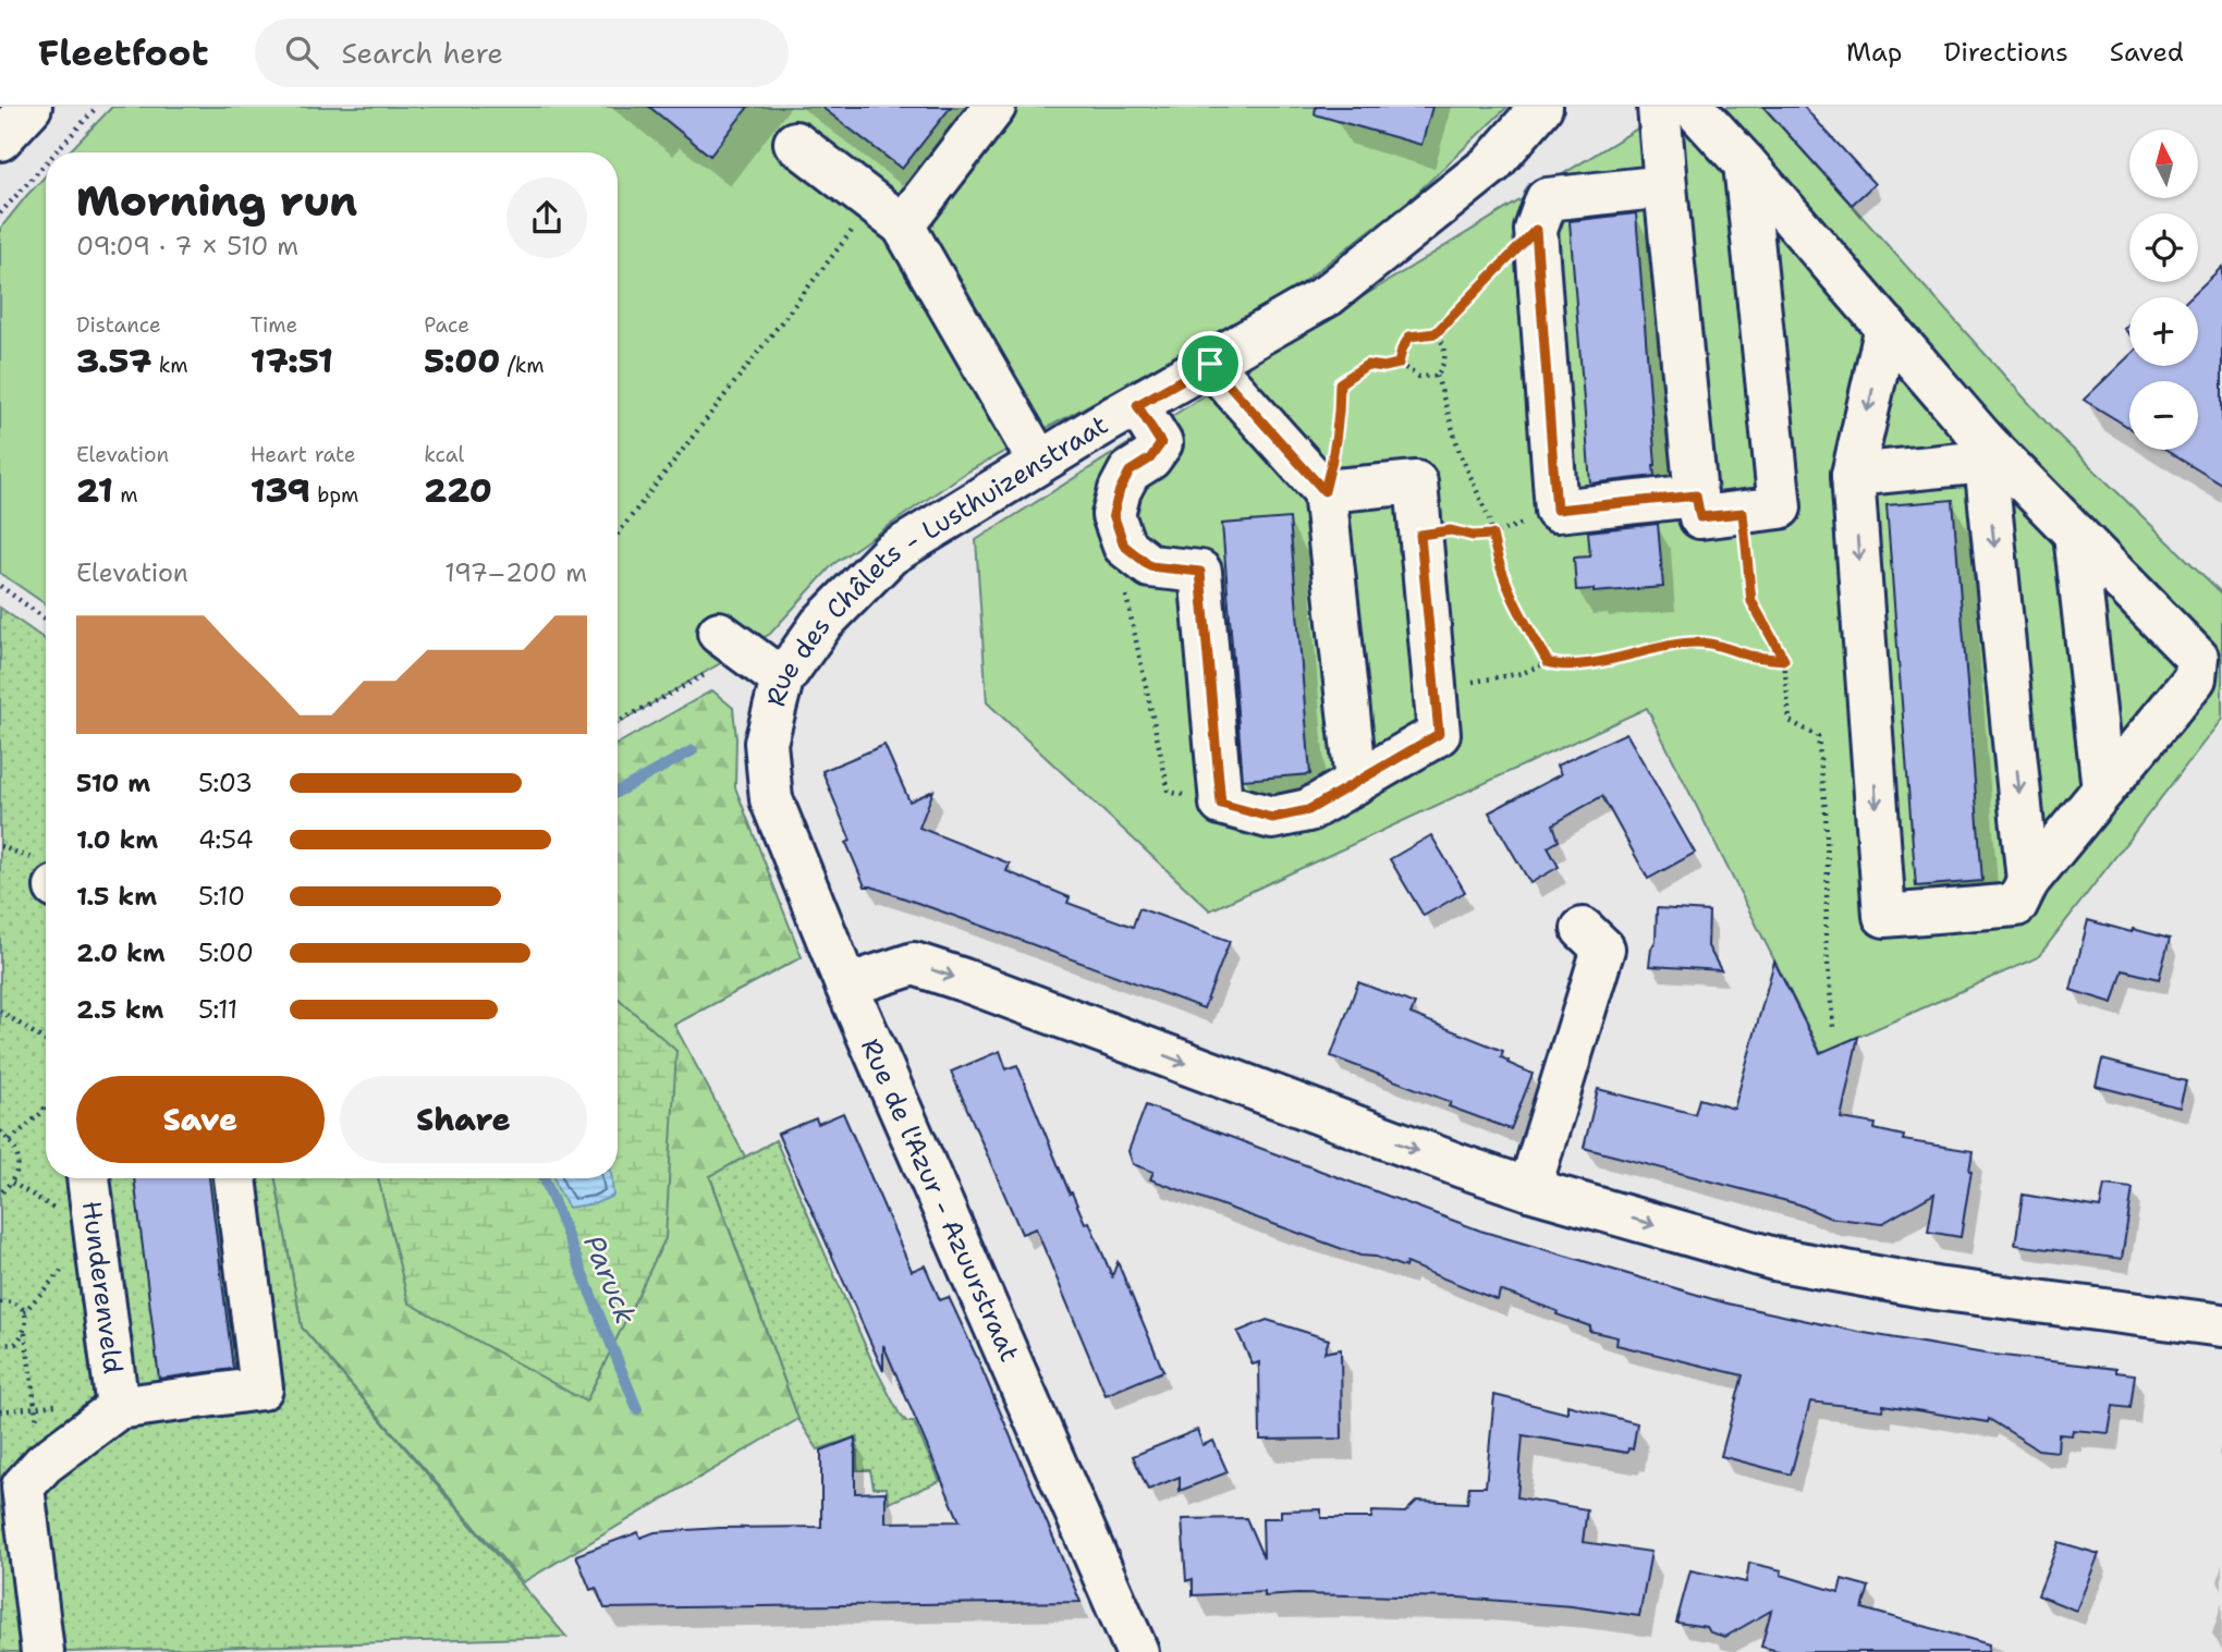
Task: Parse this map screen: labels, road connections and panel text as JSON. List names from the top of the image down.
{
  "streets": {
    "street": ["Rue des Châlets - Lusthuizenstraat", "Rue de l'Azur - Azuurstraat", "Hunderenveld"]
  },
  "crossings": [
    ["Rue des Châlets - Lusthuizenstraat", "Rue de l'Azur - Azuurstraat"]
  ],
  "water": ["Paruck"],
  "north": "top",
  "page": {
    "header": "Fleetfoot",
    "search": "Search here",
    "nav": ["Map", "Directions", "Saved"],
    "map_buttons": ["+", "−"],
    "heading": ["Morning run", "09:09 · 7 × 510 m"],
    "stats": [
      ["Distance", "3.57 km"],
      ["Time", "17:51"],
      ["Pace", "5:00 /km"],
      ["Elevation", "21 m"],
      ["Heart rate", "139 bpm"],
      ["kcal", "220"]
    ],
    "chart": ["Elevation", "197–200 m"],
    "list": [
      {
        "name": "510 m",
        "note": "5:03"
      },
      {
        "name": "1.0 km",
        "note": "4:54"
      },
      {
        "name": "1.5 km",
        "note": "5:10"
      },
      {
        "name": "2.0 km",
        "note": "5:00"
      },
      {
        "name": "2.5 km",
        "note": "5:11"
      }
    ],
    "buttons": ["Save", "Share"]
  }
}
